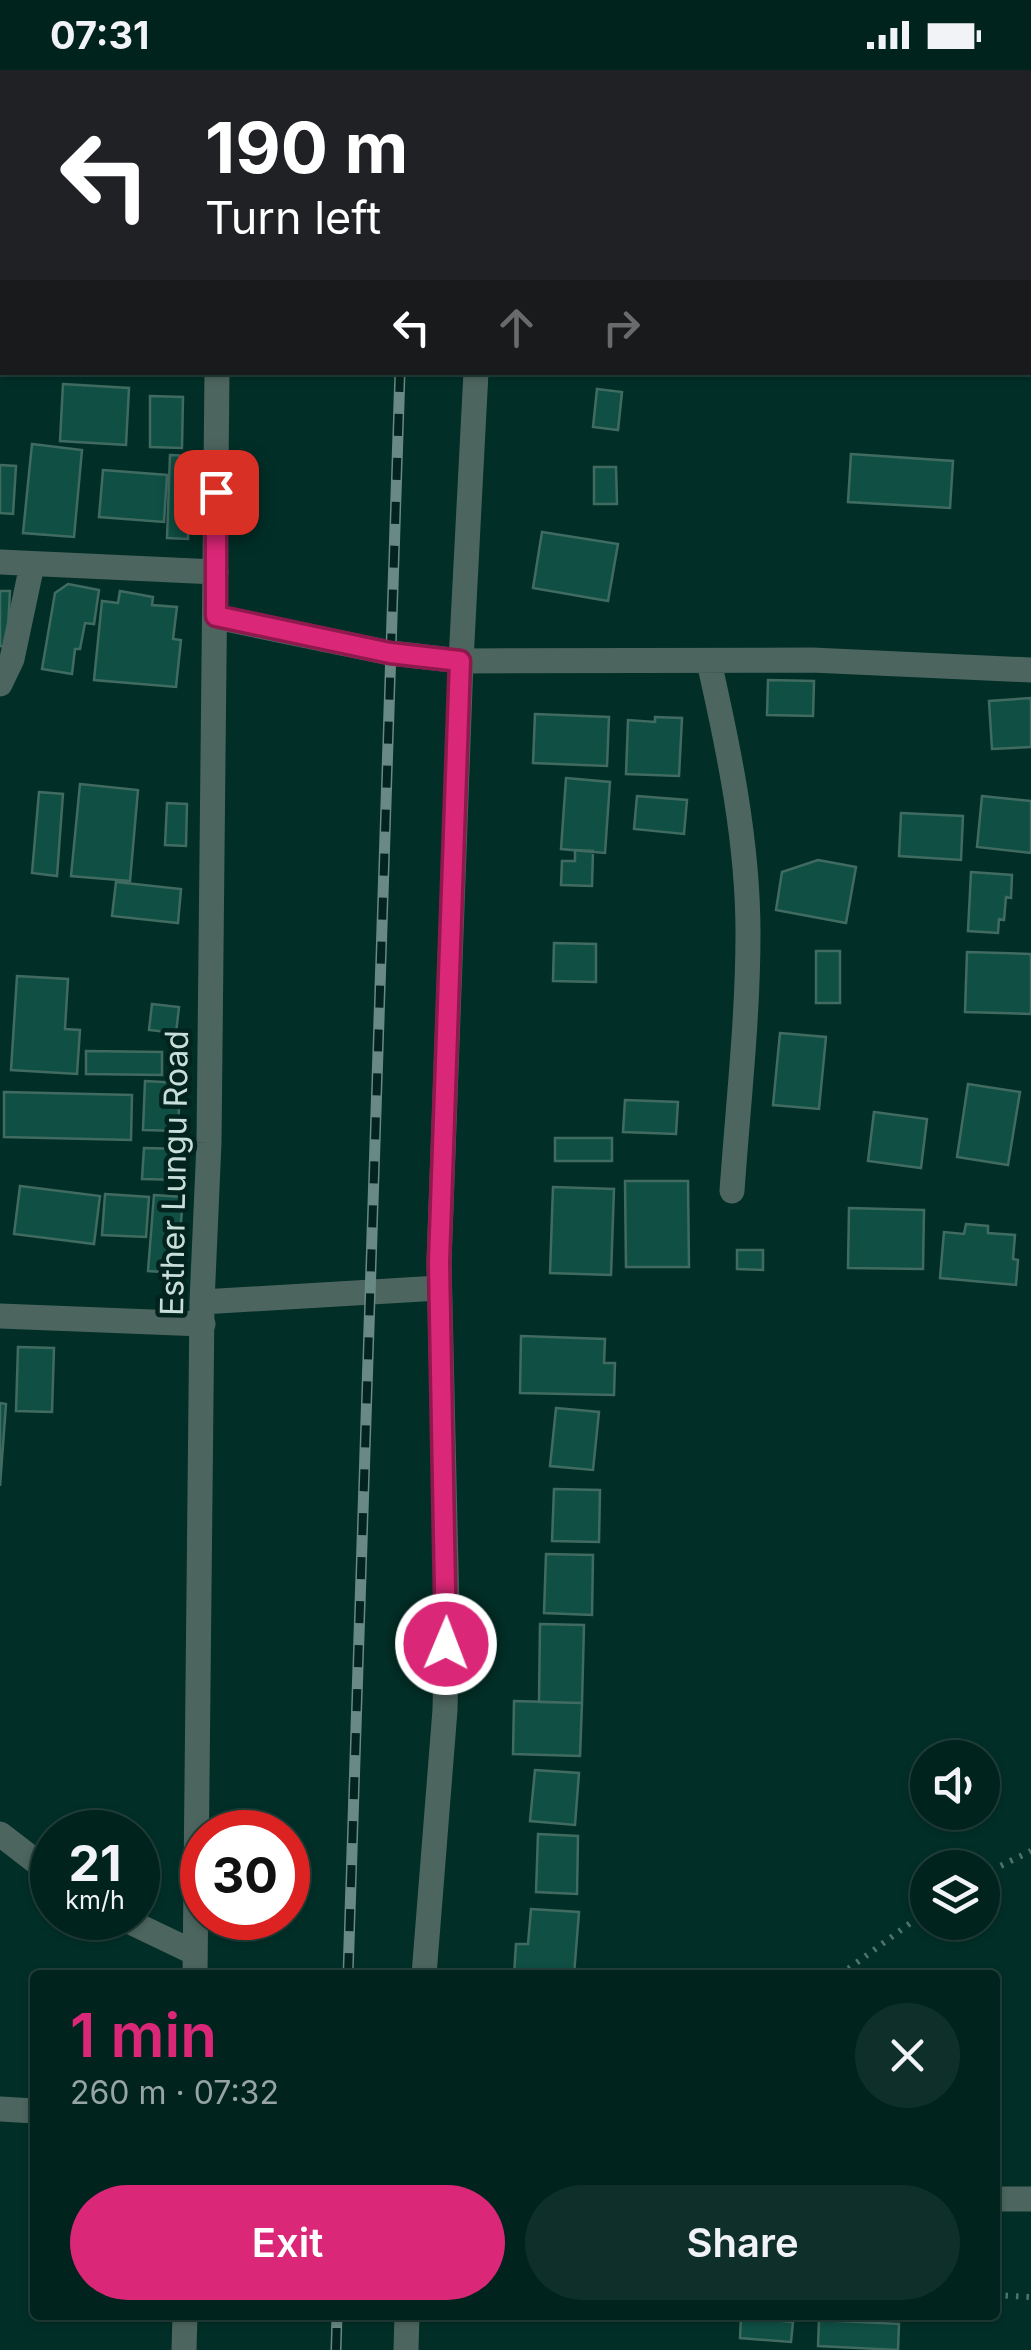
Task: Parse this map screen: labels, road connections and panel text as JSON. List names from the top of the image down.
{
  "streets": {
    "street": ["Esther Lungu Road"]
  },
  "page": {
    "status": "07:31",
    "turn": ["190 m", "Turn left"],
    "speed": "21 km/h",
    "limit": "30",
    "heading": ["1 min", "260 m · 07:32"],
    "buttons": ["Exit", "Share"]
  }
}
